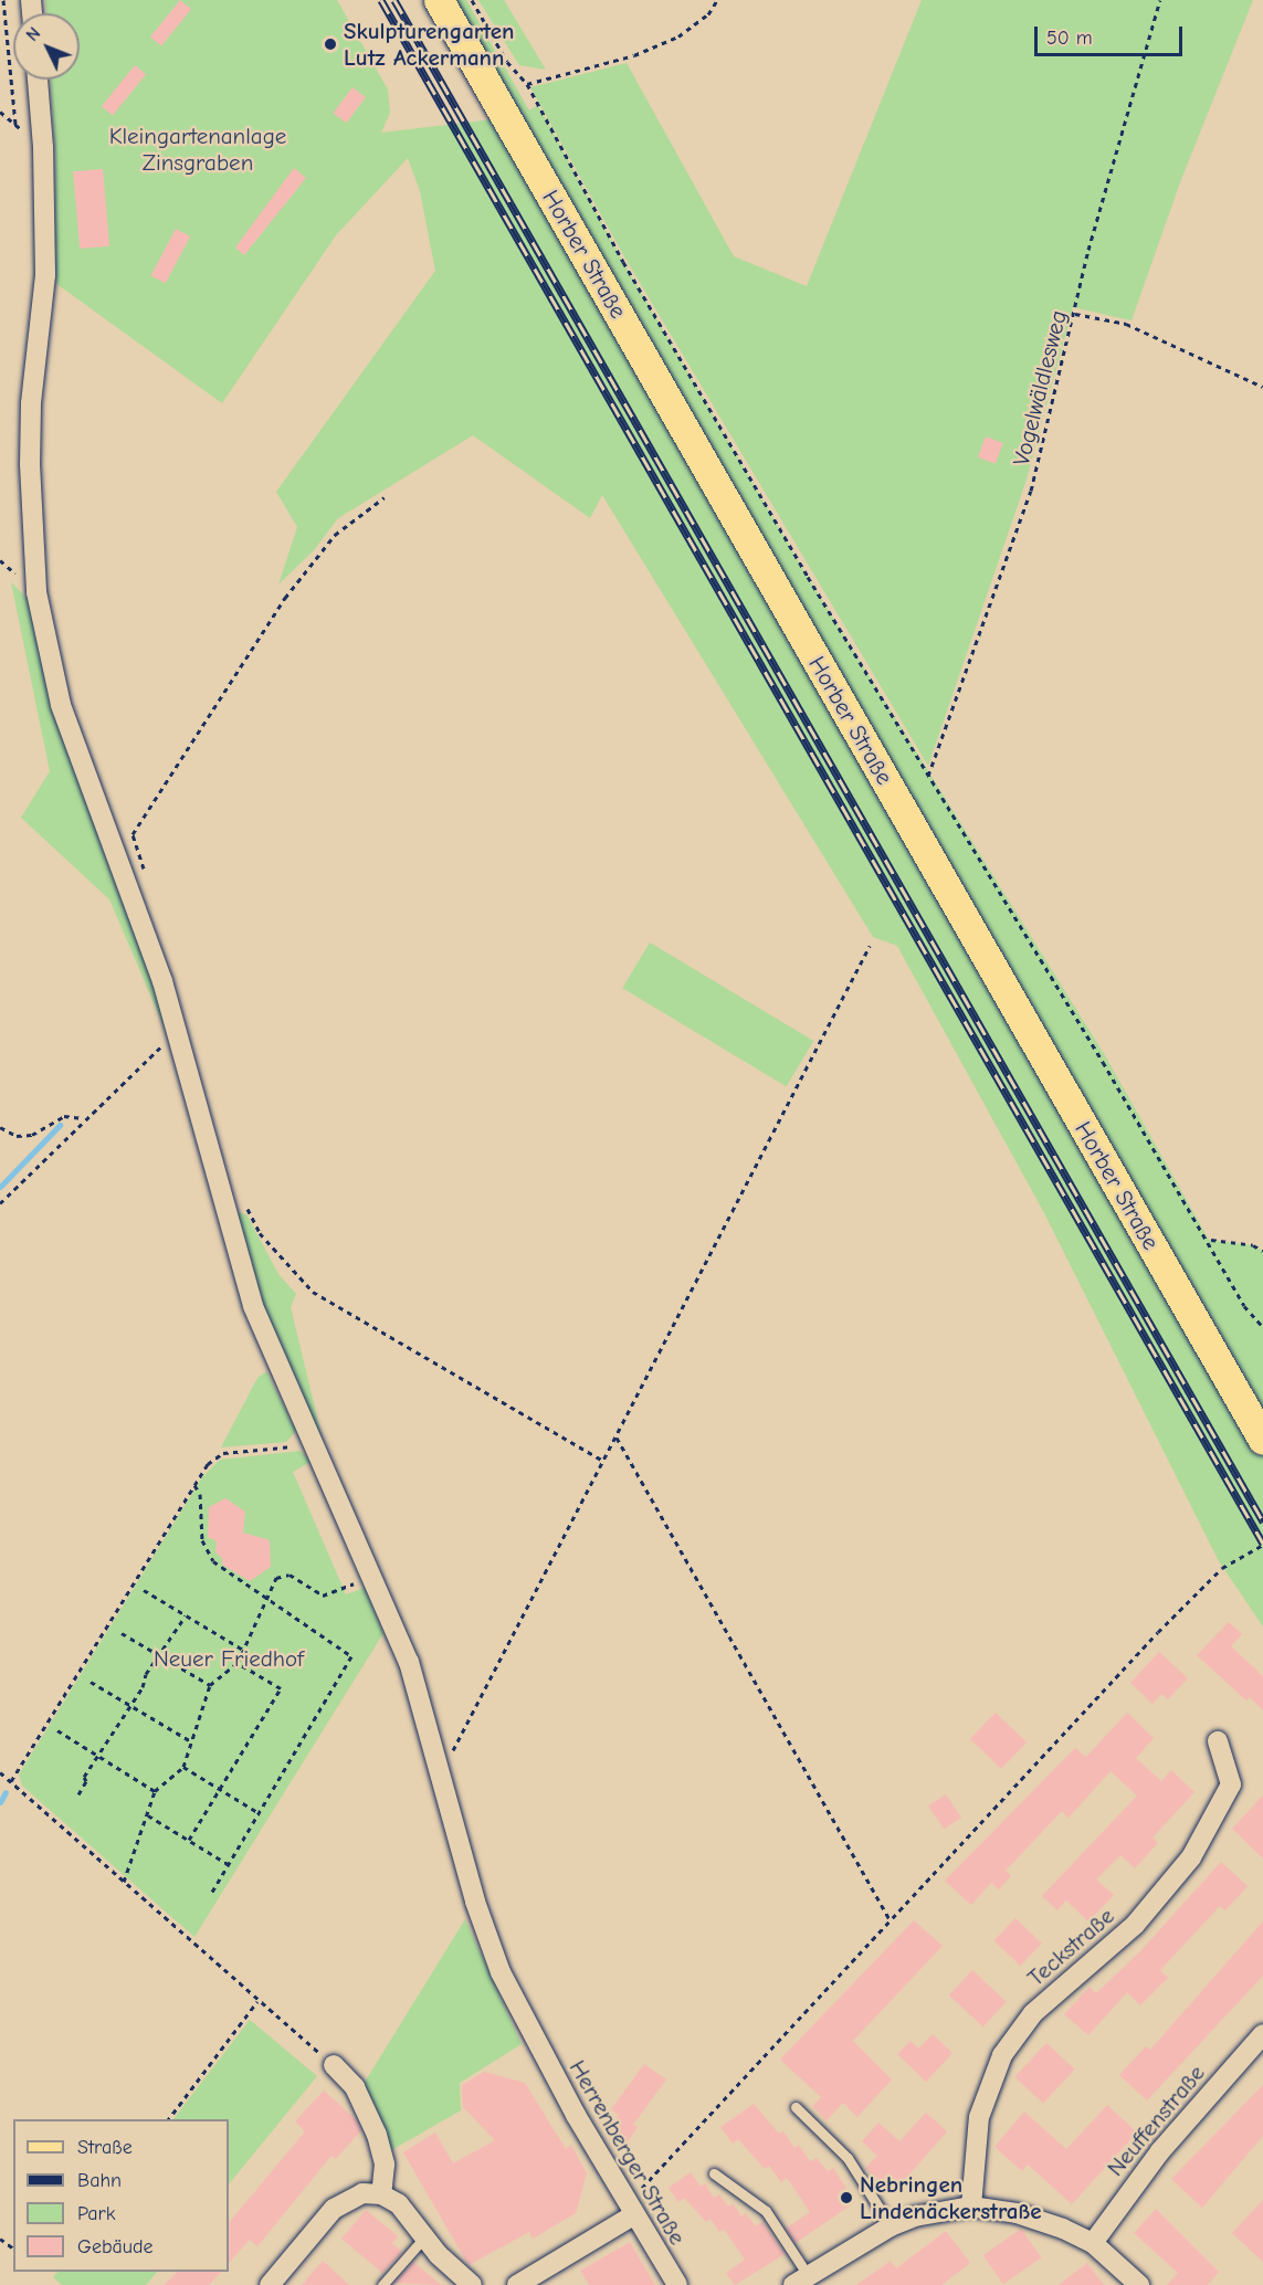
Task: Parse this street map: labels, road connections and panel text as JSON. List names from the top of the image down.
{
  "streets": {
    "main road": ["Horber Straße"],
    "street": ["Teckstraße", "Neuffenstraße", "Herrenberger Straße"],
    "path": ["Vogelwäldlesweg"]
  },
  "parks": ["Kleingartenanlage Zinsgraben", "Neuer Friedhof"],
  "places": ["Skulpturengarten Lutz Ackermann", "Nebringen Lindenäckerstraße"],
  "legend": [
    "Straße",
    "Bahn",
    "Park",
    "Gebäude"
  ],
  "scale_bar": "50 m",
  "north": "top left"
}
